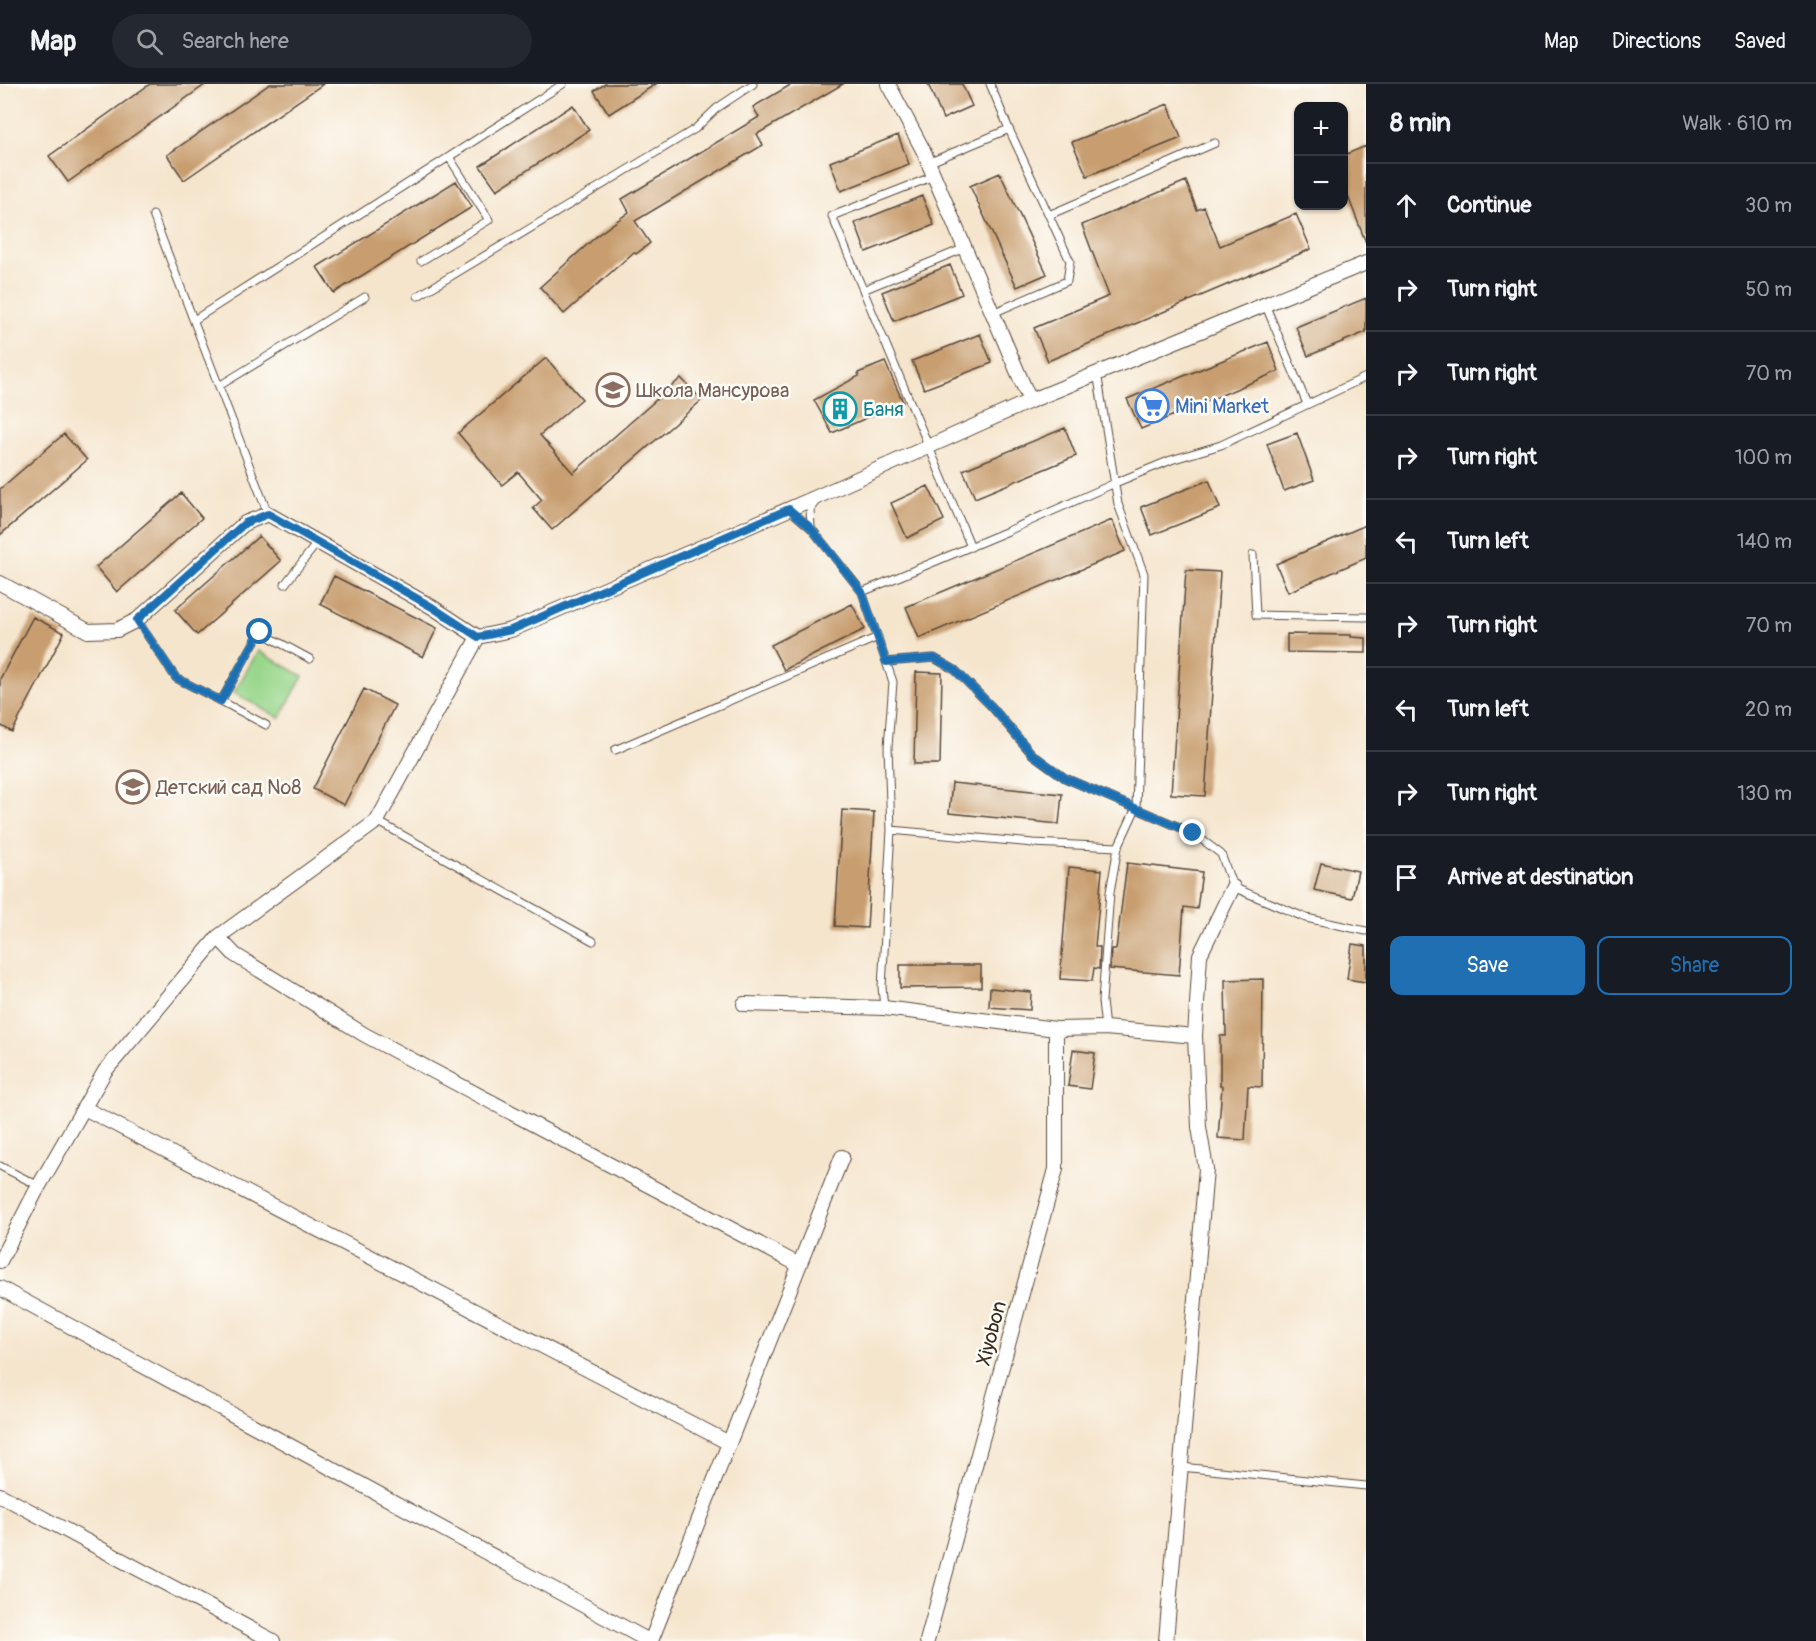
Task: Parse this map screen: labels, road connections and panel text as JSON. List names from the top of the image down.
{
  "streets": {
    "street": ["Xiyobon"]
  },
  "places": {
    "school or university": ["Школа Мансурова", "Детский сад №8"],
    "supermarket": ["Mini Market"],
    "building": ["Баня"]
  },
  "page": {
    "header": "Map",
    "search": "Search here",
    "nav": ["Map", "Directions", "Saved"],
    "heading": ["8 min", "Walk · 610 m"],
    "map_buttons": ["+", "−"],
    "list": [
      ["Continue", "30 m"],
      ["Turn right", "50 m"],
      ["Turn right", "70 m"],
      ["Turn right", "100 m"],
      ["Turn left", "140 m"],
      ["Turn right", "70 m"],
      ["Turn left", "20 m"],
      ["Turn right", "130 m"],
      "Arrive at destination"
    ],
    "buttons": ["Save", "Share"]
  }
}
